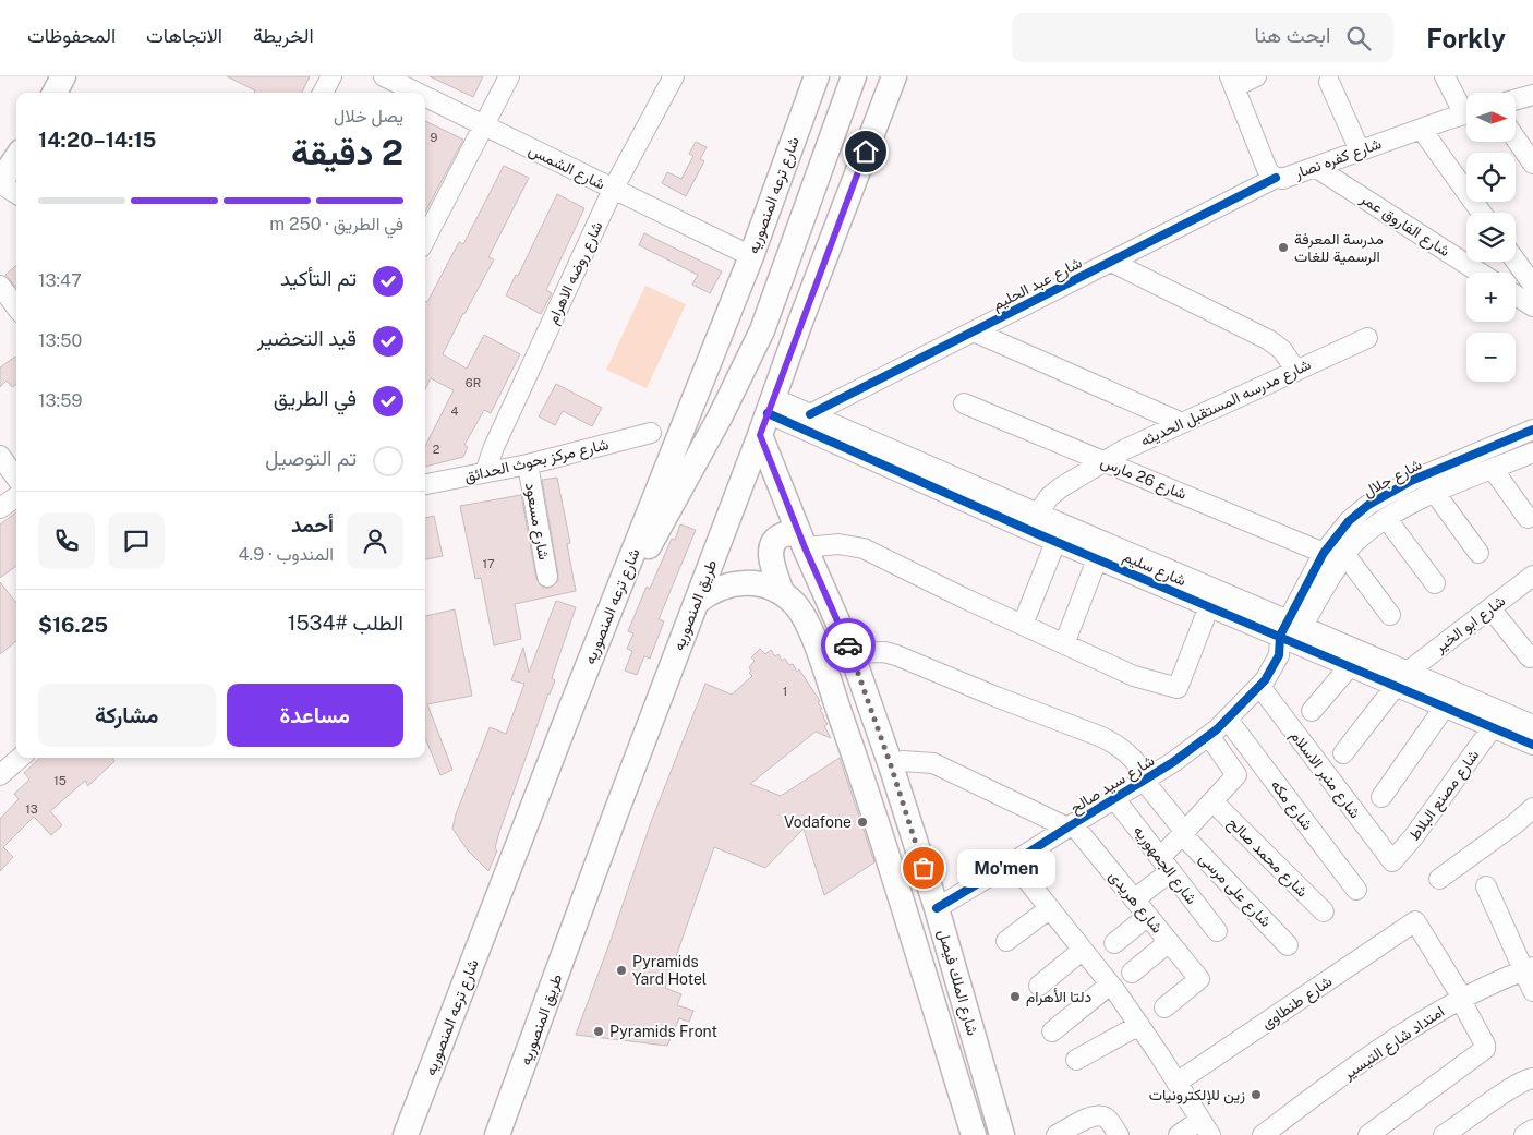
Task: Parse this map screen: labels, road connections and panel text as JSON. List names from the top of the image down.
{
  "streets": {
    "main road": ["شارع ترعه المنصوريه", "طريق المنصوريه", "شارع الملك فيصل"],
    "street": [
      "شارع كفره نصار",
      "شارع الشمس",
      "شارع الفاروق عمر",
      "شارع روضه الاهرام",
      "شارع عبد الحليم",
      "شارع مدرسه المستقبل الحديثه",
      "شارع مركز بحوث الحدائق",
      "شارع 26 مارس",
      "شارع جلال",
      "شارع مسعود",
      "شارع سليم",
      "شارع ابو الخير",
      "شارع منبر الاسلام",
      "شارع سيد صالح",
      "شارع مصنع البلاط",
      "شارع مكه",
      "شارع محمد صالح",
      "شارع الجمهوريه",
      "شارع على مرسى",
      "شارع هريدى",
      "شارع طنطاوى",
      "امتداد شارع التيسير"
    ]
  },
  "crossings": [
    ["شارع كفره نصار", "شارع الفاروق عمر"],
    ["شارع كفره نصار", "شارع عبد الحليم"],
    ["شارع الشمس", "شارع ترعه المنصوريه"],
    ["شارع الشمس", "شارع روضه الاهرام"],
    ["شارع روضه الاهرام", "شارع مركز بحوث الحدائق"],
    ["شارع عبد الحليم", "شارع سليم"],
    ["شارع مدرسه المستقبل الحديثه", "شارع 26 مارس"],
    ["شارع مدرسه المستقبل الحديثه", "شارع سليم"],
    ["شارع مركز بحوث الحدائق", "شارع مسعود"],
    ["شارع 26 مارس", "شارع جلال"],
    ["شارع جلال", "شارع سليم"],
    ["شارع جلال", "شارع سيد صالح"],
    ["شارع سليم", "طريق المنصوريه"],
    ["شارع سليم", "شارع ابو الخير"],
    ["شارع سليم", "شارع سيد صالح"],
    ["شارع سليم", "شارع مصنع البلاط"],
    ["شارع سليم", "شارع الملك فيصل"],
    ["طريق المنصوريه", "شارع الملك فيصل"],
    ["شارع منبر الاسلام", "شارع سيد صالح"],
    ["شارع منبر الاسلام", "شارع مصنع البلاط"],
    ["شارع سيد صالح", "شارع مكه"],
    ["شارع سيد صالح", "شارع الجمهوريه"],
    ["شارع سيد صالح", "شارع على مرسى"],
    ["شارع سيد صالح", "شارع هريدى"],
    ["شارع سيد صالح", "شارع الملك فيصل"],
    ["شارع على مرسى", "شارع الملك فيصل"],
    ["شارع طنطاوى", "امتداد شارع التيسير"]
  ],
  "places": [
    "مدرسة المعرفة الرسمية للغات",
    "Vodafone",
    "Mo'men",
    "Pyramids Yard Hotel",
    "دلتا الأهرام",
    "Pyramids Front",
    "زين للإلكترونيات"
  ],
  "house_numbers": [
    "9",
    "6R",
    "4",
    "2",
    "17",
    "1",
    "15",
    "13"
  ],
  "north": "right",
  "page": {
    "header": "Forkly",
    "search": "ابحث هنا",
    "nav": ["الخريطة", "الاتجاهات", "المحفوظات"],
    "map_buttons": ["+", "−"],
    "heading": ["2 دقيقة", "يصل خلال", "14:15–14:20"],
    "panel": [
      "أحمد",
      "المندوب · 4.9",
      "الطلب #1534",
      "$16.25"
    ],
    "bar": "في الطريق · 250 m",
    "list": [
      ["تم التأكيد", "13:47"],
      ["قيد التحضير", "13:50"],
      ["في الطريق", "13:59"],
      "تم التوصيل"
    ],
    "buttons": ["مساعدة", "مشاركة"],
    "bubble": "Mo'men"
  }
}
